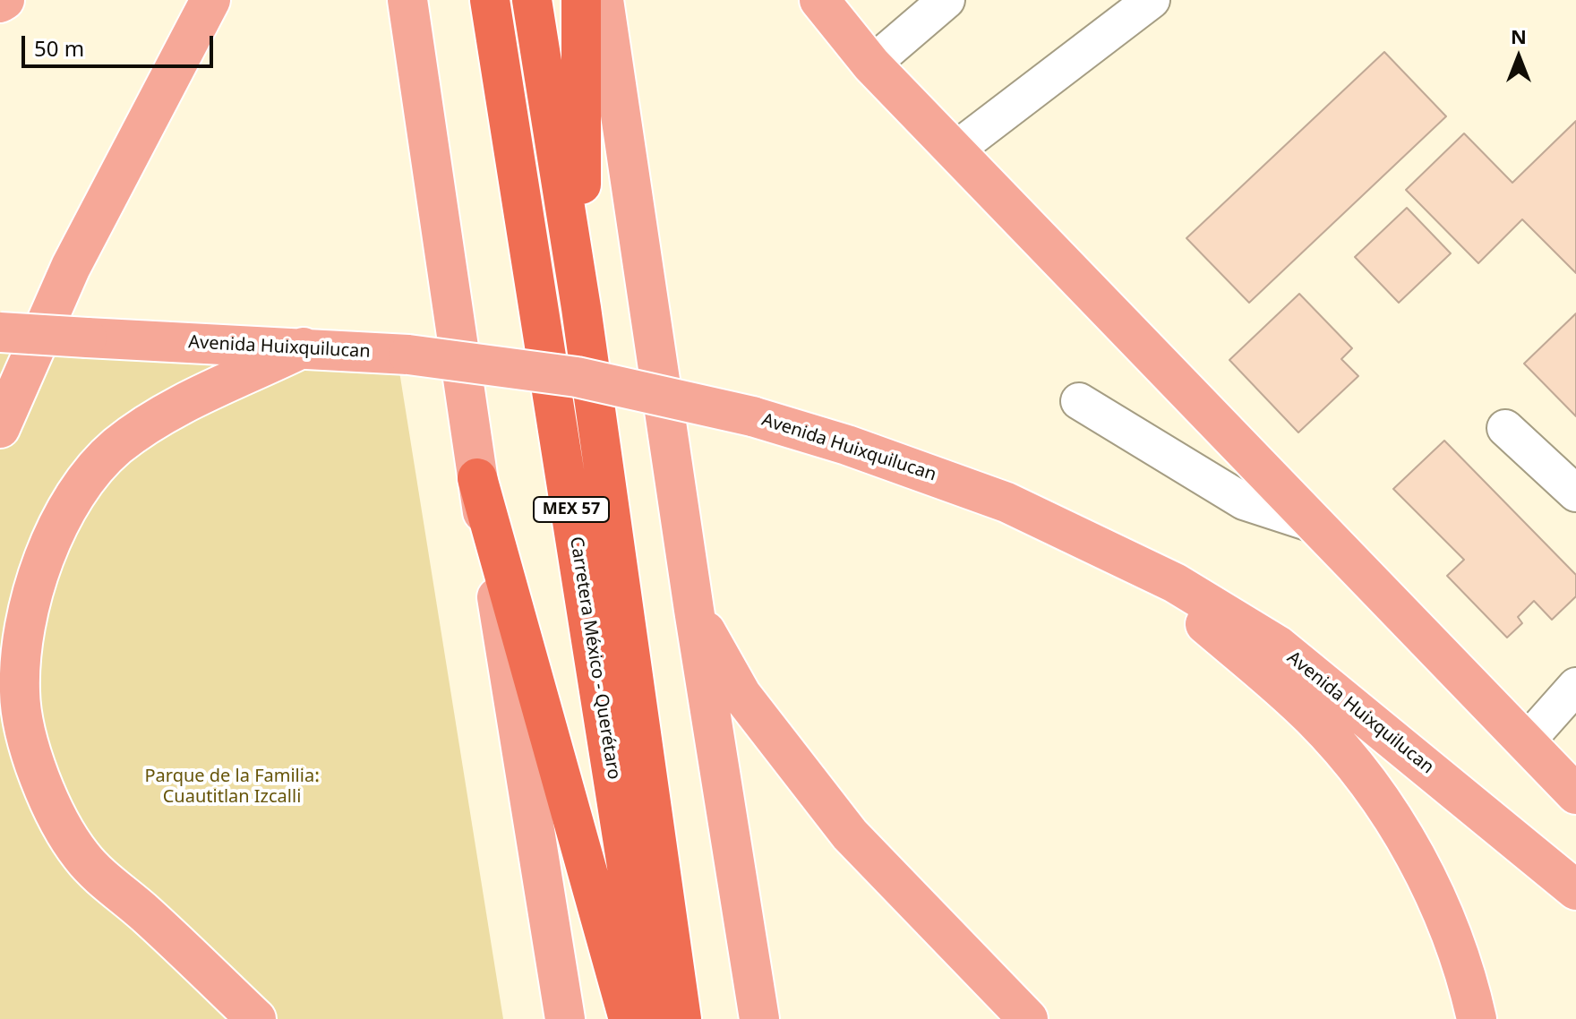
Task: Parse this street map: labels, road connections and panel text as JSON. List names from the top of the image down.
{
  "streets": {
    "highway": ["MEX 57", "Carretera México - Querétaro"],
    "main road": ["Avenida Huixquilucan"]
  },
  "parks": ["Parque de la Familia: Cuautitlan Izcalli"],
  "scale_bar": "50 m",
  "north": "top"
}
